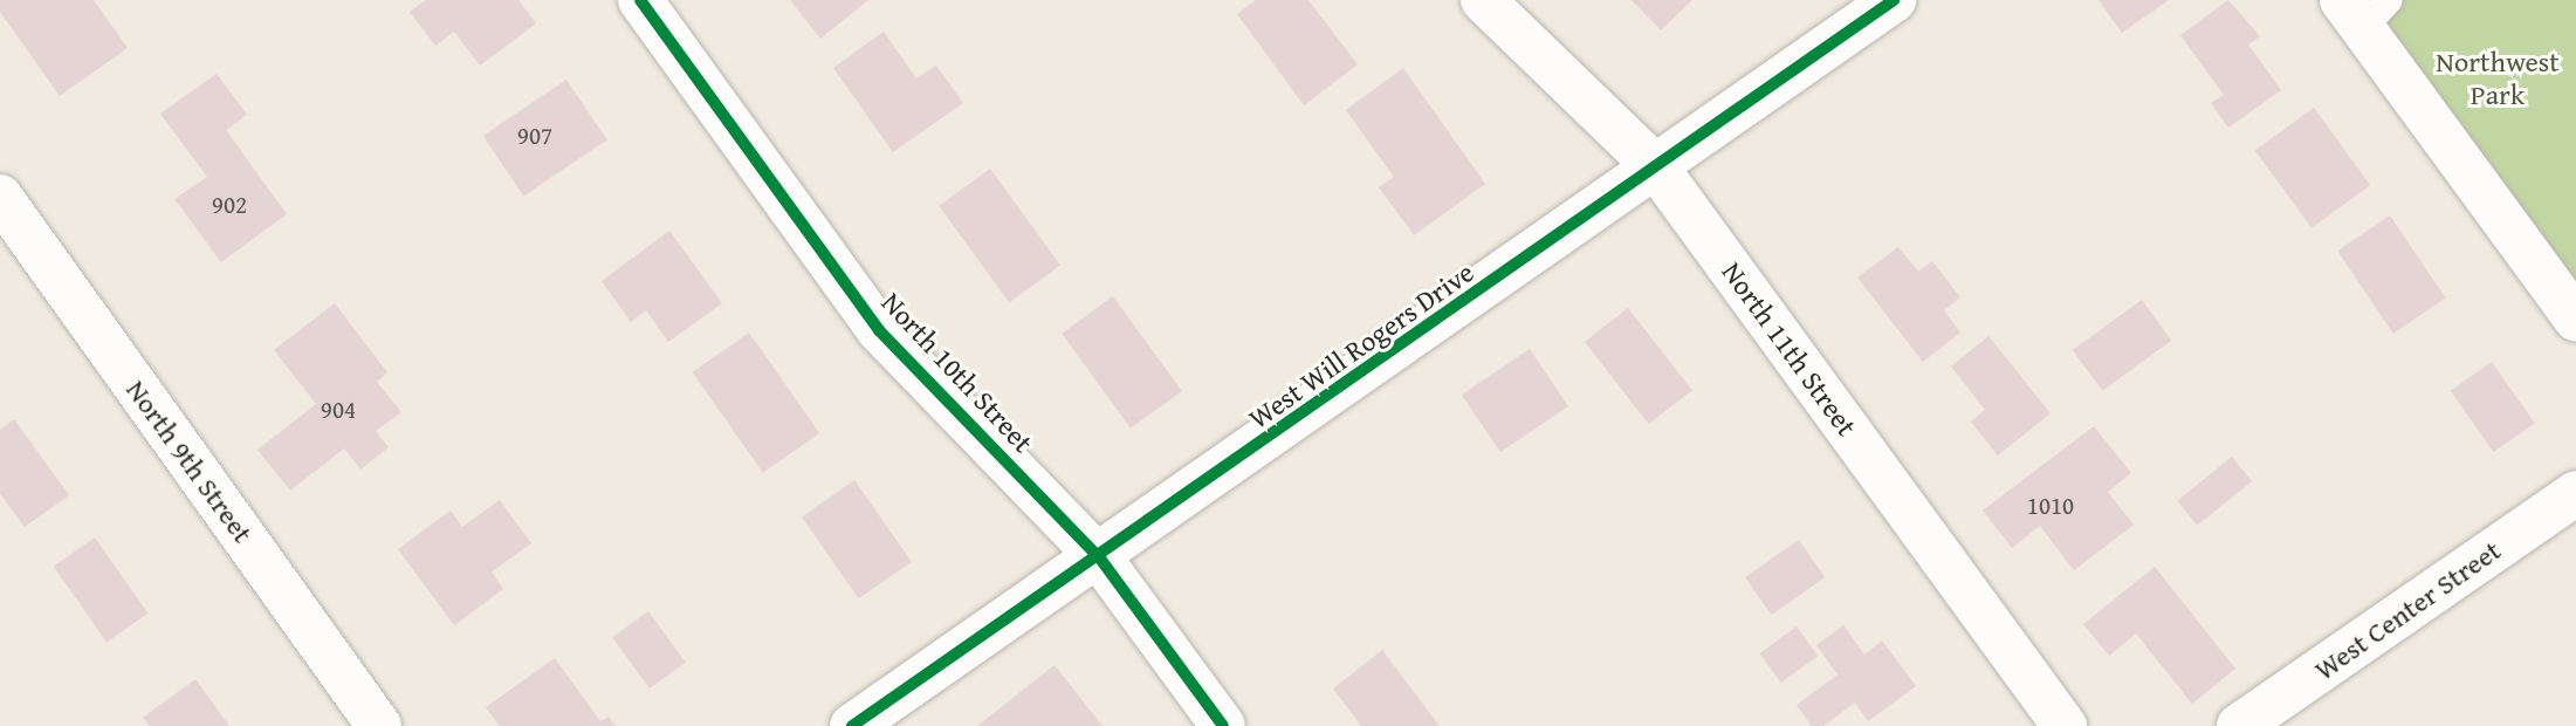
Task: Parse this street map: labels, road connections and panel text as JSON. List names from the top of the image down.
{
  "streets": {
    "street": [
      "West Will Rogers Drive",
      "North 11th Street",
      "North 10th Street",
      "North 9th Street",
      "West Center Street"
    ]
  },
  "crossings": [
    ["West Will Rogers Drive", "North 11th Street"],
    ["West Will Rogers Drive", "North 10th Street"]
  ],
  "parks": ["Northwest Park"],
  "house_numbers": [
    "907",
    "902",
    "904",
    "1010"
  ]
}
